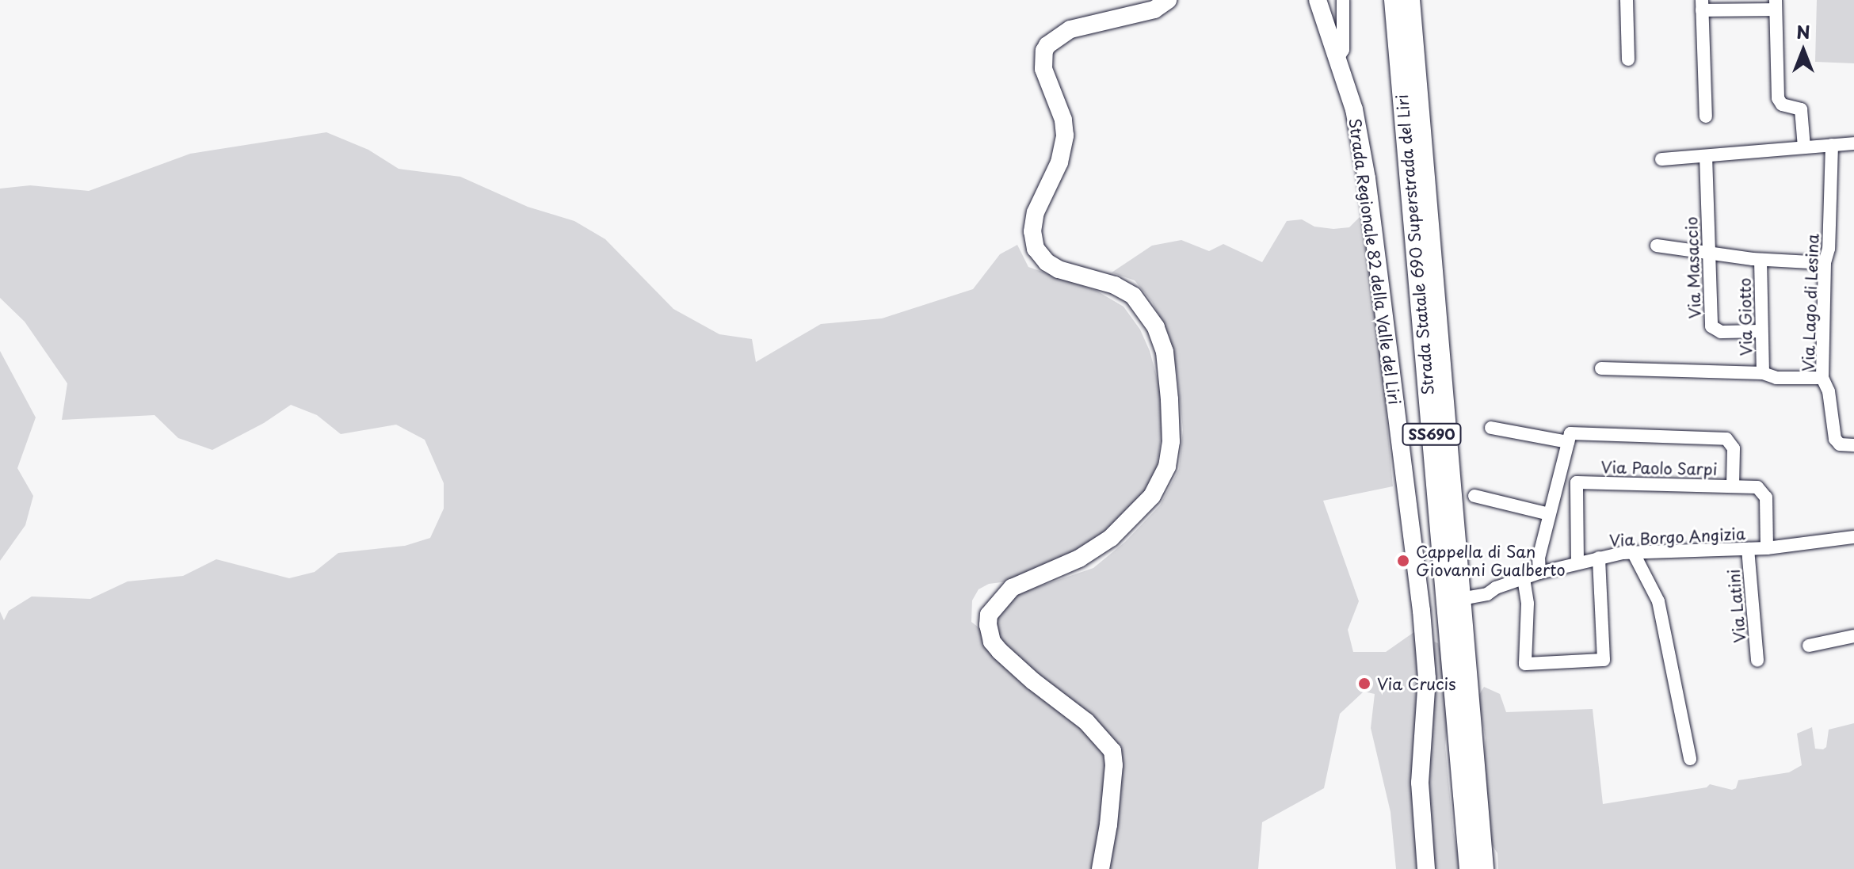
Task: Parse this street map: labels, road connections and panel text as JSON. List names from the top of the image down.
{
  "streets": {
    "highway": ["Strada Statale 690 Superstrada del Liri", "SS690"],
    "main road": ["Strada Regionale 82 della Valle del Liri"],
    "street": [
      "Via Masaccio",
      "Via Lago di Lesina",
      "Via Giotto",
      "Via Paolo Sarpi",
      "Via Borgo Angizia",
      "Via Latini"
    ]
  },
  "crossings": [
    ["Via Masaccio", "Via Giotto"],
    ["Via Paolo Sarpi", "Via Borgo Angizia"],
    ["Via Borgo Angizia", "Via Latini"]
  ],
  "places": ["Cappella di San Giovanni Gualberto", "Via Crucis"],
  "north": "top"
}
